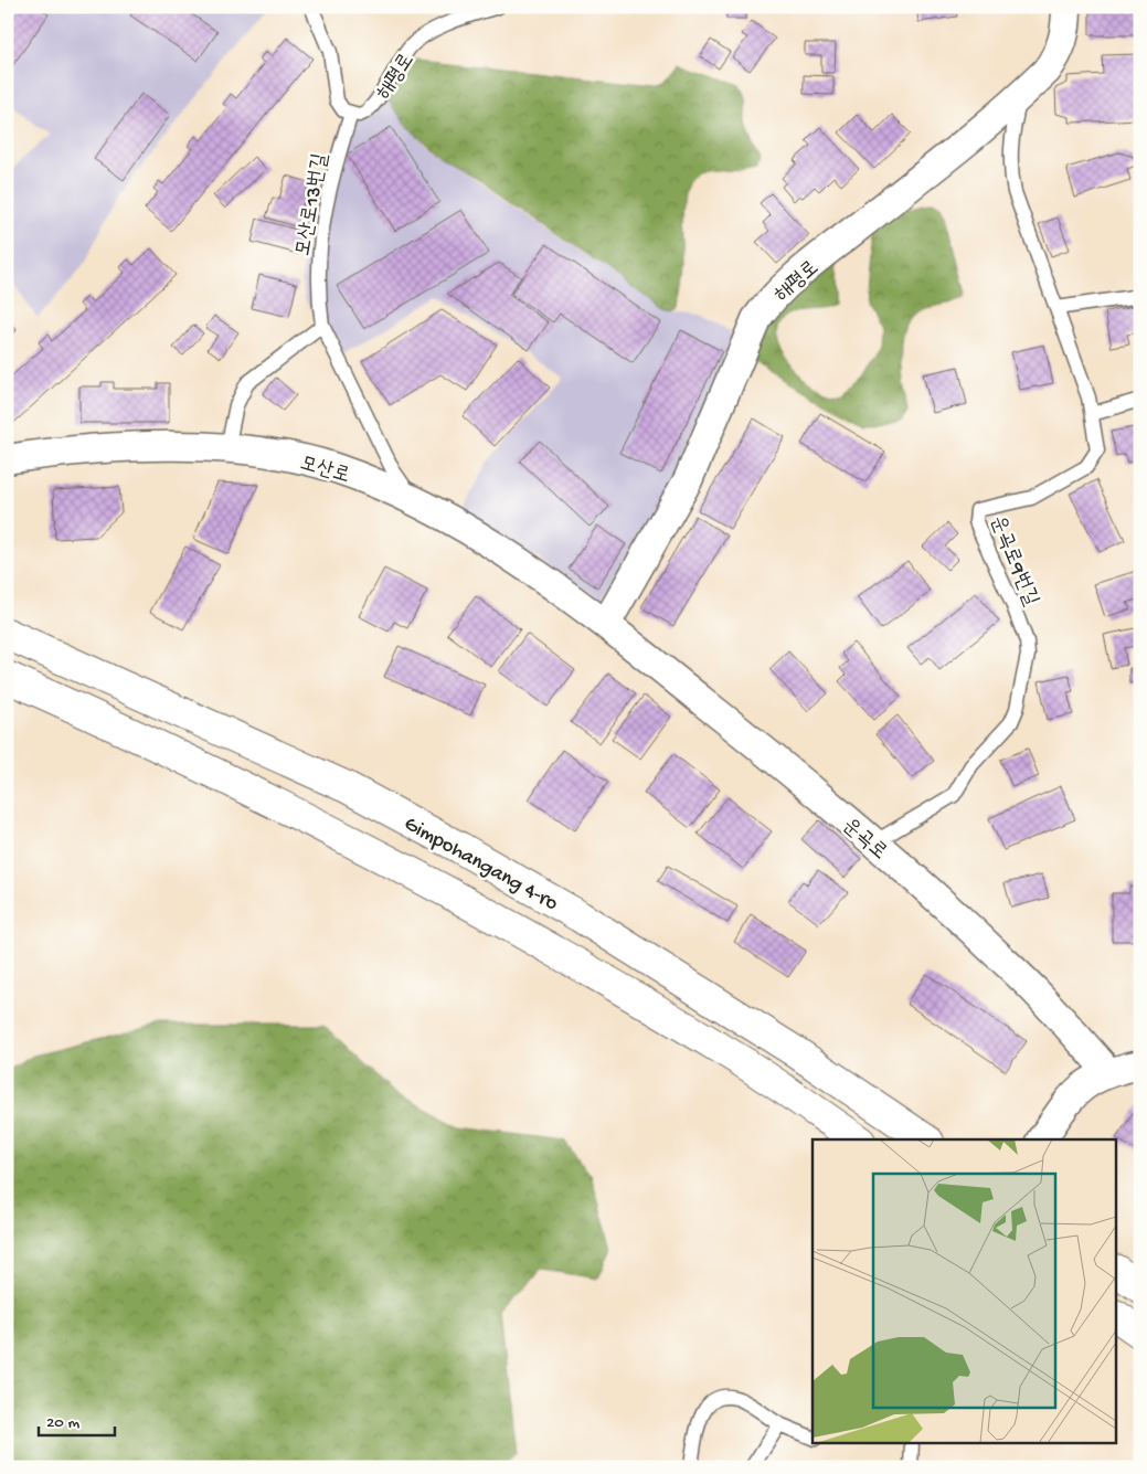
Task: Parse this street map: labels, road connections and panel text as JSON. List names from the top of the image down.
{
  "streets": {
    "street": [
      "해평로",
      "모산로",
      "운곡로",
      "Gimpohangang 4-ro"
    ],
    "lane": ["모산로13번길", "운곡로9번길"]
  },
  "crossings": [
    ["해평로", "모산로13번길"],
    ["해평로", "모산로"],
    ["해평로", "운곡로9번길"],
    ["해평로", "운곡로"],
    ["모산로13번길", "모산로"],
    ["모산로", "운곡로"],
    ["운곡로9번길", "운곡로"]
  ],
  "scale_bar": "20 m"
}
